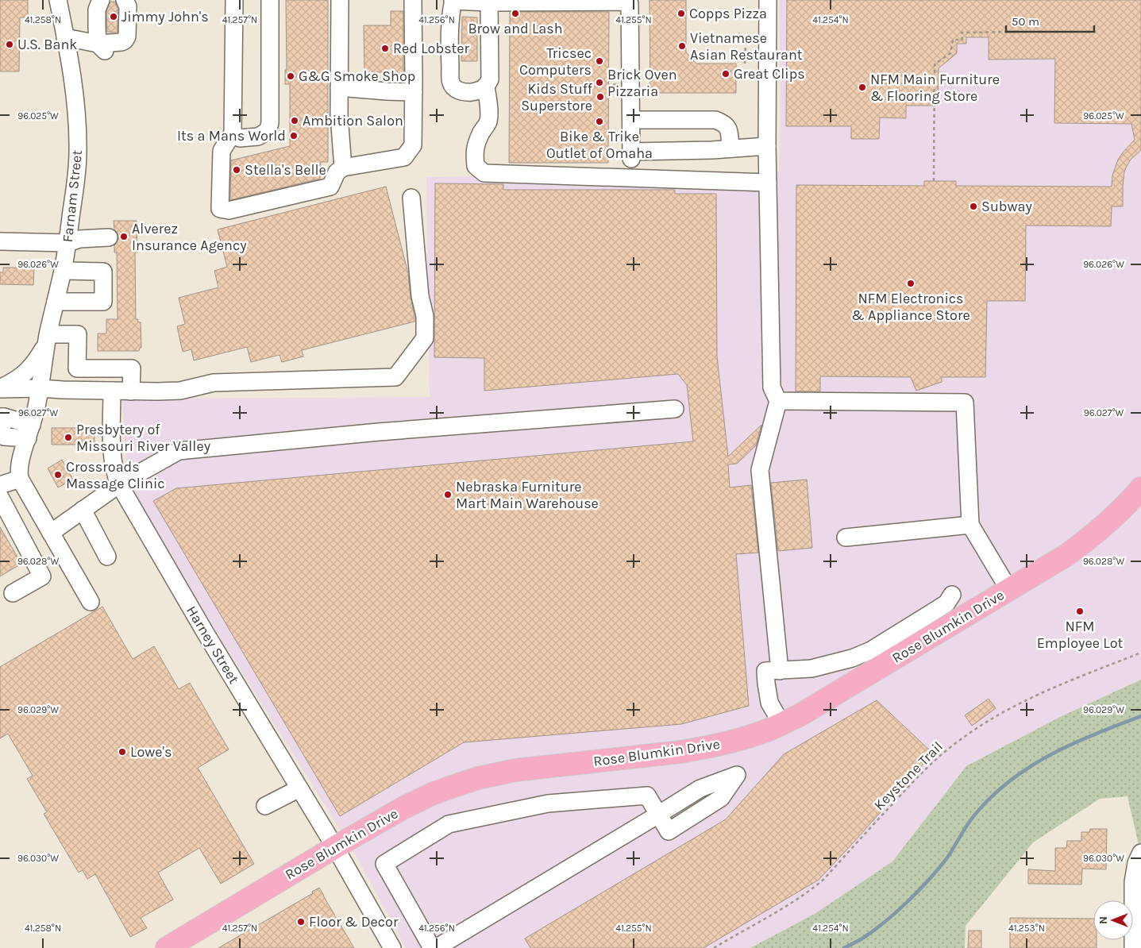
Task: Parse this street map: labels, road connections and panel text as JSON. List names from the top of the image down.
{
  "streets": {
    "main road": ["Rose Blumkin Drive"],
    "street": ["Farnam Street", "Harney Street"],
    "path": ["Keystone Trail"]
  },
  "crossings": [
    ["Rose Blumkin Drive", "Harney Street"]
  ],
  "places": [
    "Brow and Lash",
    "Copps Pizza",
    "Jimmy John's",
    "U.S. Bank",
    "Vietnamese Asian Restaurant",
    "Red Lobster",
    "Tricsec Computers",
    "Great Clips",
    "G&G Smoke Shop",
    "Brick Oven Pizzaria",
    "NFM Main Furniture & Flooring Store",
    "Kids Stuff Superstore",
    "Ambition Salon",
    "Bike & Trike Outlet of Omaha",
    "Its a Mans World",
    "Stella's Belle",
    "Subway",
    "Alverez Insurance Agency",
    "NFM Electronics & Appliance Store",
    "Presbytery of Missouri River Valley",
    "Crossroads Massage Clinic",
    "Nebraska Furniture Mart Main Warehouse",
    "NFM Employee Lot",
    "Lowe's",
    "Floor & Decor"
  ],
  "scale_bar": "50 m",
  "north": "left",
  "coordinates": [
    "41.258°N",
    "41.257°N",
    "41.256°N",
    "41.255°N",
    "41.254°N",
    "96.025°W",
    "96.026°W",
    "96.027°W",
    "96.028°W",
    "96.029°W",
    "96.030°W",
    "41.253°N"
  ]
}
